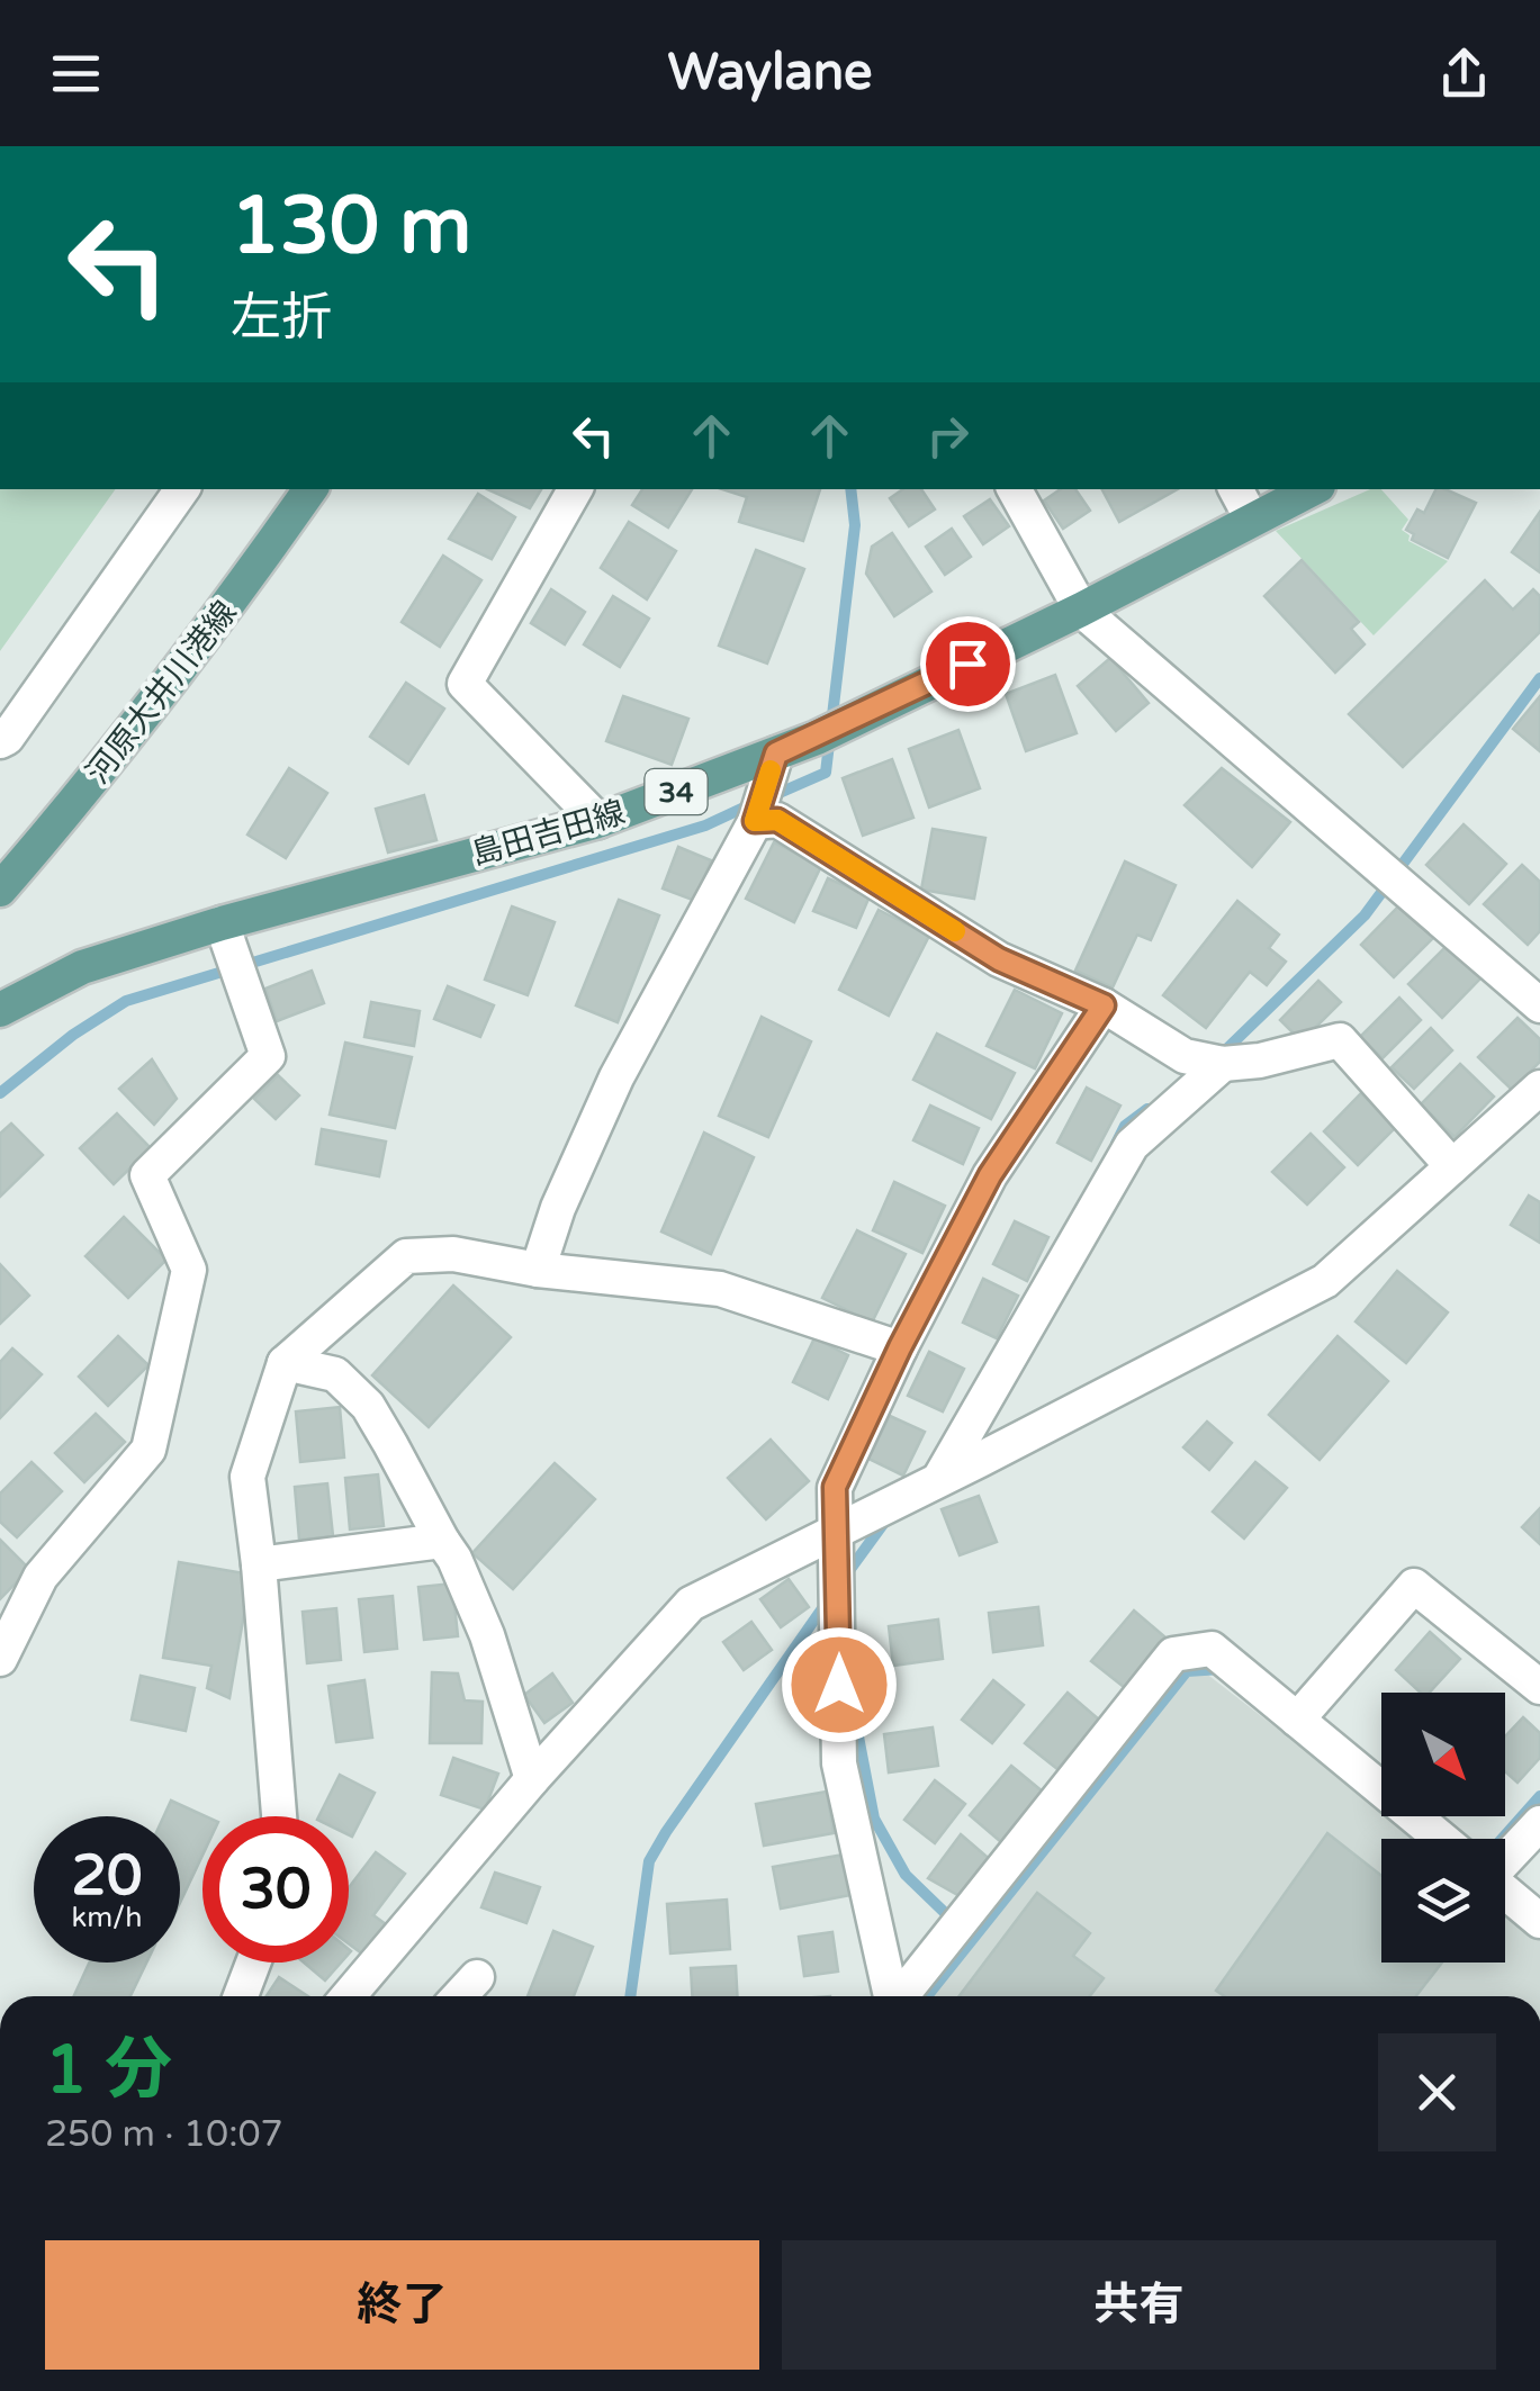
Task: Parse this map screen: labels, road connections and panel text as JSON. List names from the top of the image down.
{
  "streets": {
    "main road": ["河原大井川港線", "34", "島田吉田線"]
  },
  "north": "bottom right",
  "page": {
    "header": "Waylane",
    "turn": ["130 m", "左折"],
    "speed": "20 km/h",
    "limit": "30",
    "heading": ["1 分", "250 m · 10:07"],
    "buttons": ["終了", "共有"]
  }
}
